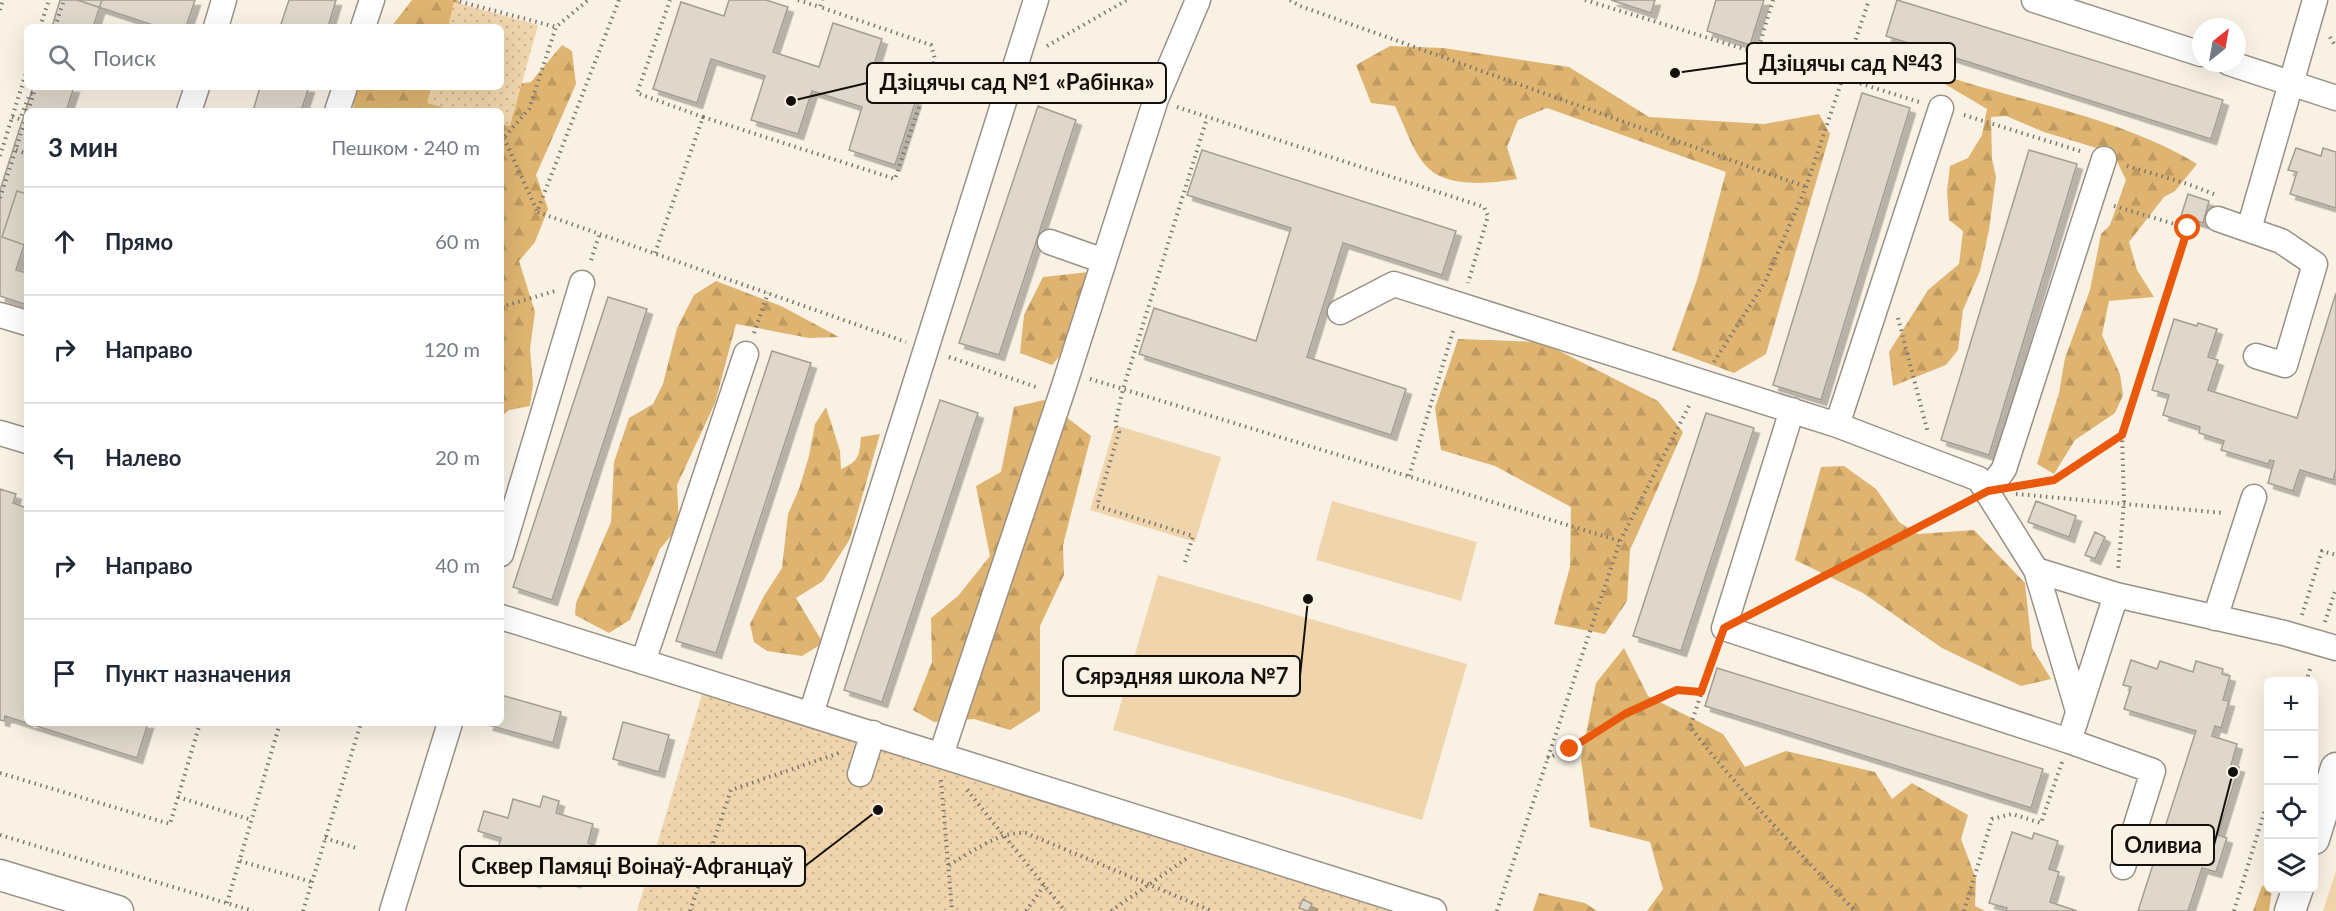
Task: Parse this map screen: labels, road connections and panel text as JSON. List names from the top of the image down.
{
  "places": [
    "Дзіцячы сад №43",
    "Дзіцячы сад №1 «Рабінка»",
    "Сярэдняя школа №7",
    "Оливиа",
    "Сквер Памяці Воінаў-Афганцаў"
  ],
  "north": "top right",
  "page": {
    "search": "Поиск",
    "heading": ["3 мин", "Пешком · 240 m"],
    "list": [
      ["Прямо", "60 m"],
      ["Направо", "120 m"],
      ["Налево", "20 m"],
      ["Направо", "40 m"],
      "Пункт назначения"
    ],
    "map_buttons": ["+", "−"]
  }
}
